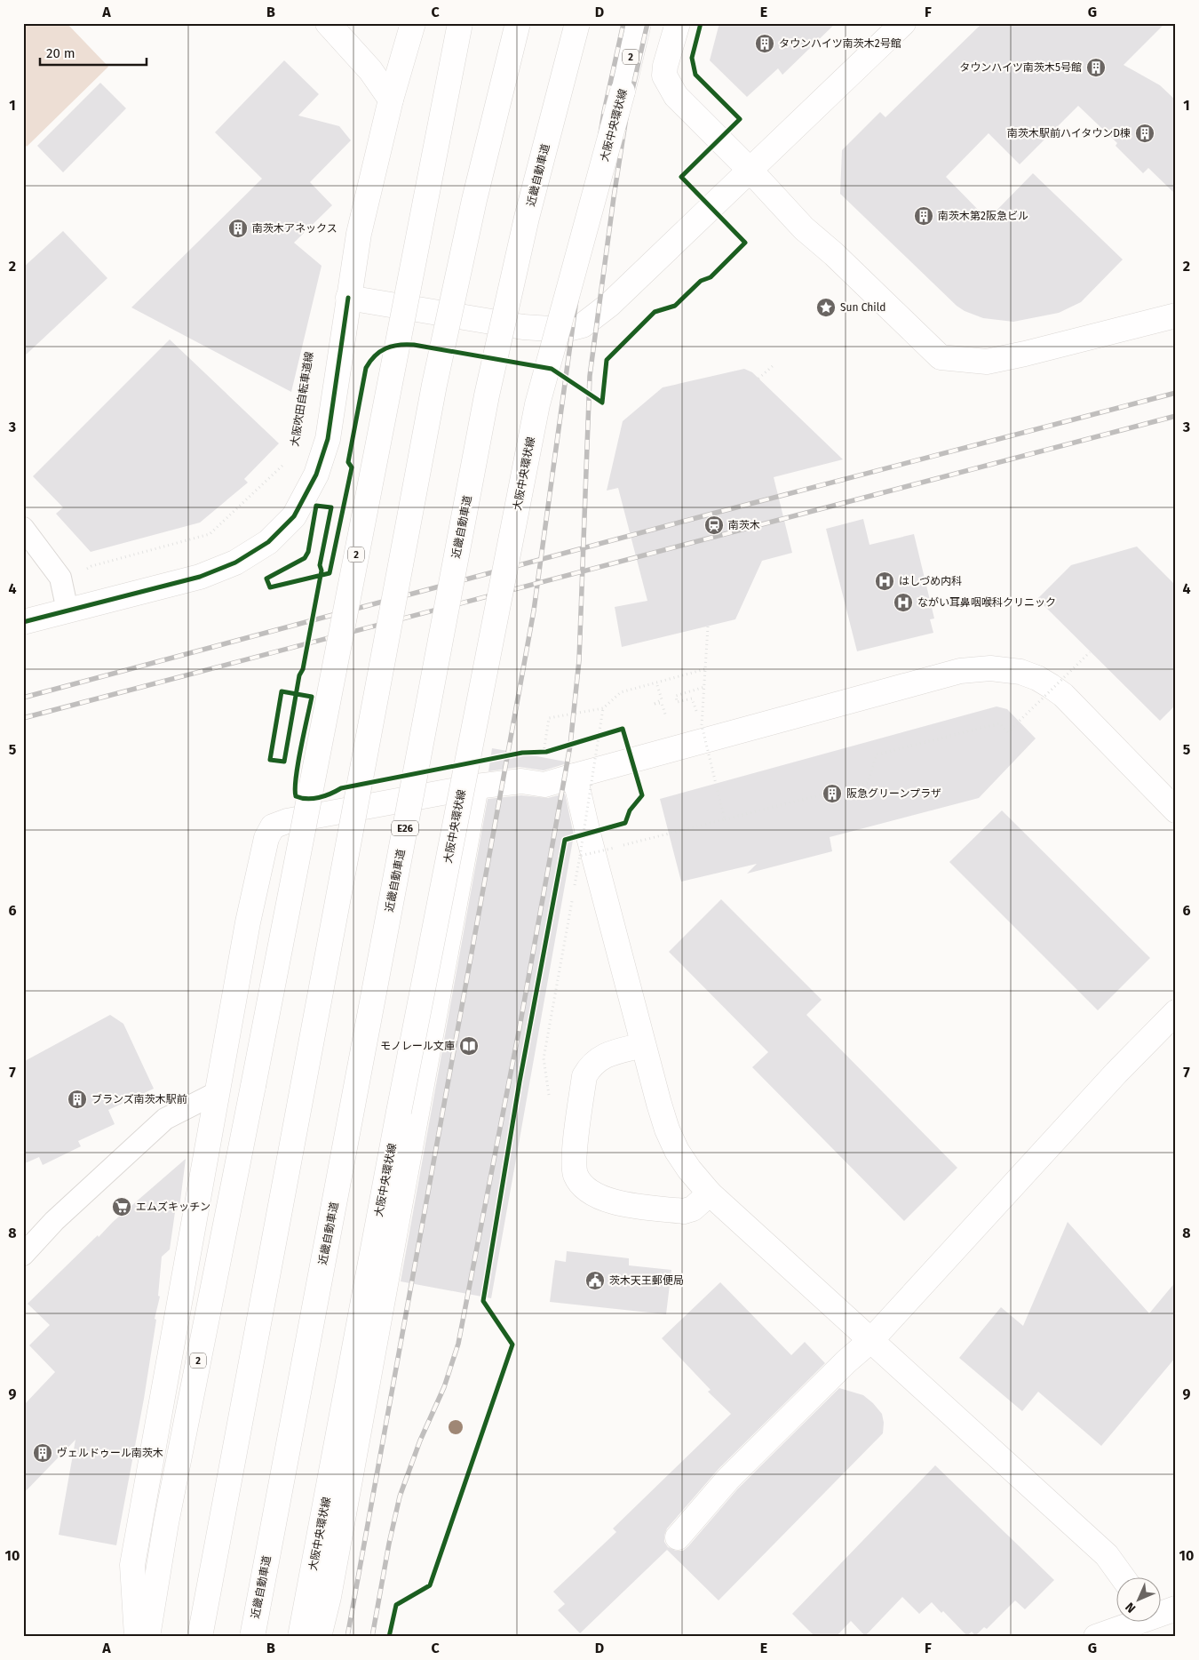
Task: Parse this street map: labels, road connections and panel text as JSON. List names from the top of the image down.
{
  "streets": {
    "main road": [
      "2",
      "大阪中央環状線",
      "近畿自動車道",
      "E26"
    ],
    "path": ["大阪吹田自転車道線"]
  },
  "places": {
    "building": [
      "タウンハイツ南茨木2号館",
      "タウンハイツ南茨木5号館",
      "南茨木駅前ハイタウンD棟",
      "南茨木第2阪急ビル",
      "南茨木アネックス",
      "阪急グリーンプラザ",
      "ブランズ南茨木駅前",
      "ヴェルドゥール南茨木"
    ],
    "place": ["Sun Child"],
    "station": ["南茨木"],
    "hospital": ["はしづめ内科", "ながい耳鼻咽喉科クリニック"],
    "library": ["モノレール文庫"],
    "supermarket": ["エムズキッチン"],
    "public building": ["茨木天王郵便局"]
  },
  "scale_bar": "20 m",
  "north": "bottom left",
  "grid": {
    "columns": [
      "A",
      "B",
      "C",
      "D",
      "E",
      "F",
      "G"
    ],
    "rows": [
      "1",
      "2",
      "3",
      "4",
      "5",
      "6",
      "7",
      "8",
      "9",
      "10"
    ]
  }
}
